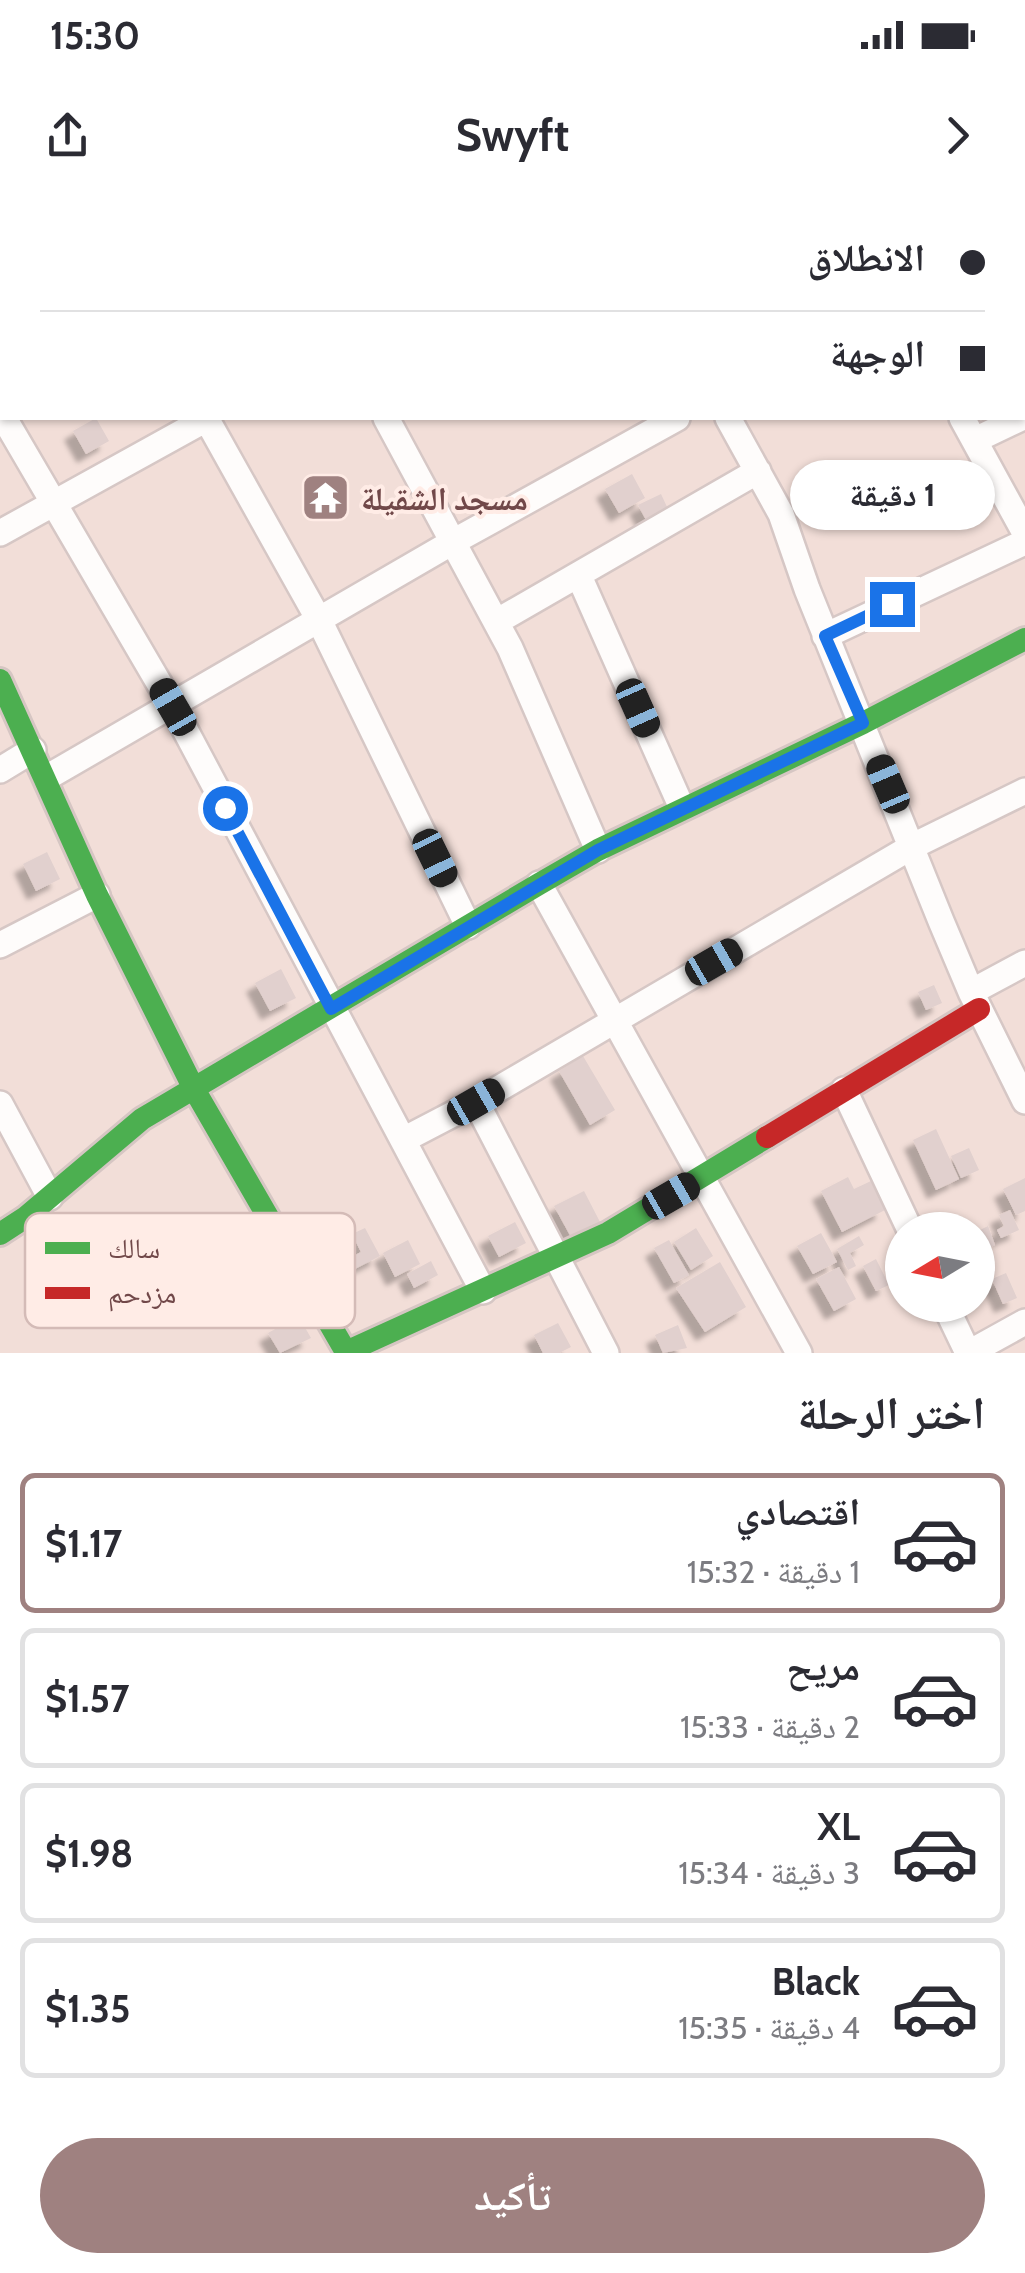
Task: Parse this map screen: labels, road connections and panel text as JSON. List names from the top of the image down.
{
  "places": {
    "temple": ["مسجد الشقيلة"]
  },
  "legend": ["سالك", "مزدحم"],
  "north": "left",
  "page": {
    "status": "15:30",
    "header": "Swyft",
    "banner": ["الانطلاق", "الوجهة"],
    "bubble": "1 دقيقة",
    "heading": "اختر الرحلة",
    "list": [
      {
        "name": "اقتصادي",
        "note": "1 دقيقة · 15:32",
        "value": "$1.17"
      },
      {
        "name": "مريح",
        "note": "2 دقيقة · 15:33",
        "value": "$1.57"
      },
      {
        "name": "XL",
        "note": "3 دقيقة · 15:34",
        "value": "$1.98"
      },
      {
        "name": "Black",
        "note": "4 دقيقة · 15:35",
        "value": "$1.35"
      }
    ],
    "buttons": "تأكيد"
  }
}
